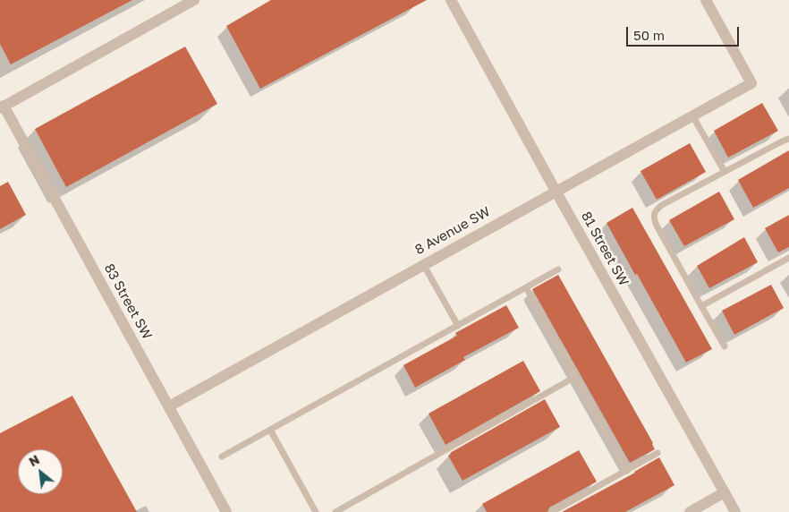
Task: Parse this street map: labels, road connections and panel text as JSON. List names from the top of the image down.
{
  "streets": {
    "street": ["8 Avenue SW", "81 Street SW", "83 Street SW"]
  },
  "crossings": [
    ["8 Avenue SW", "81 Street SW"],
    ["8 Avenue SW", "83 Street SW"]
  ],
  "scale_bar": "50 m",
  "north": "top left"
}
